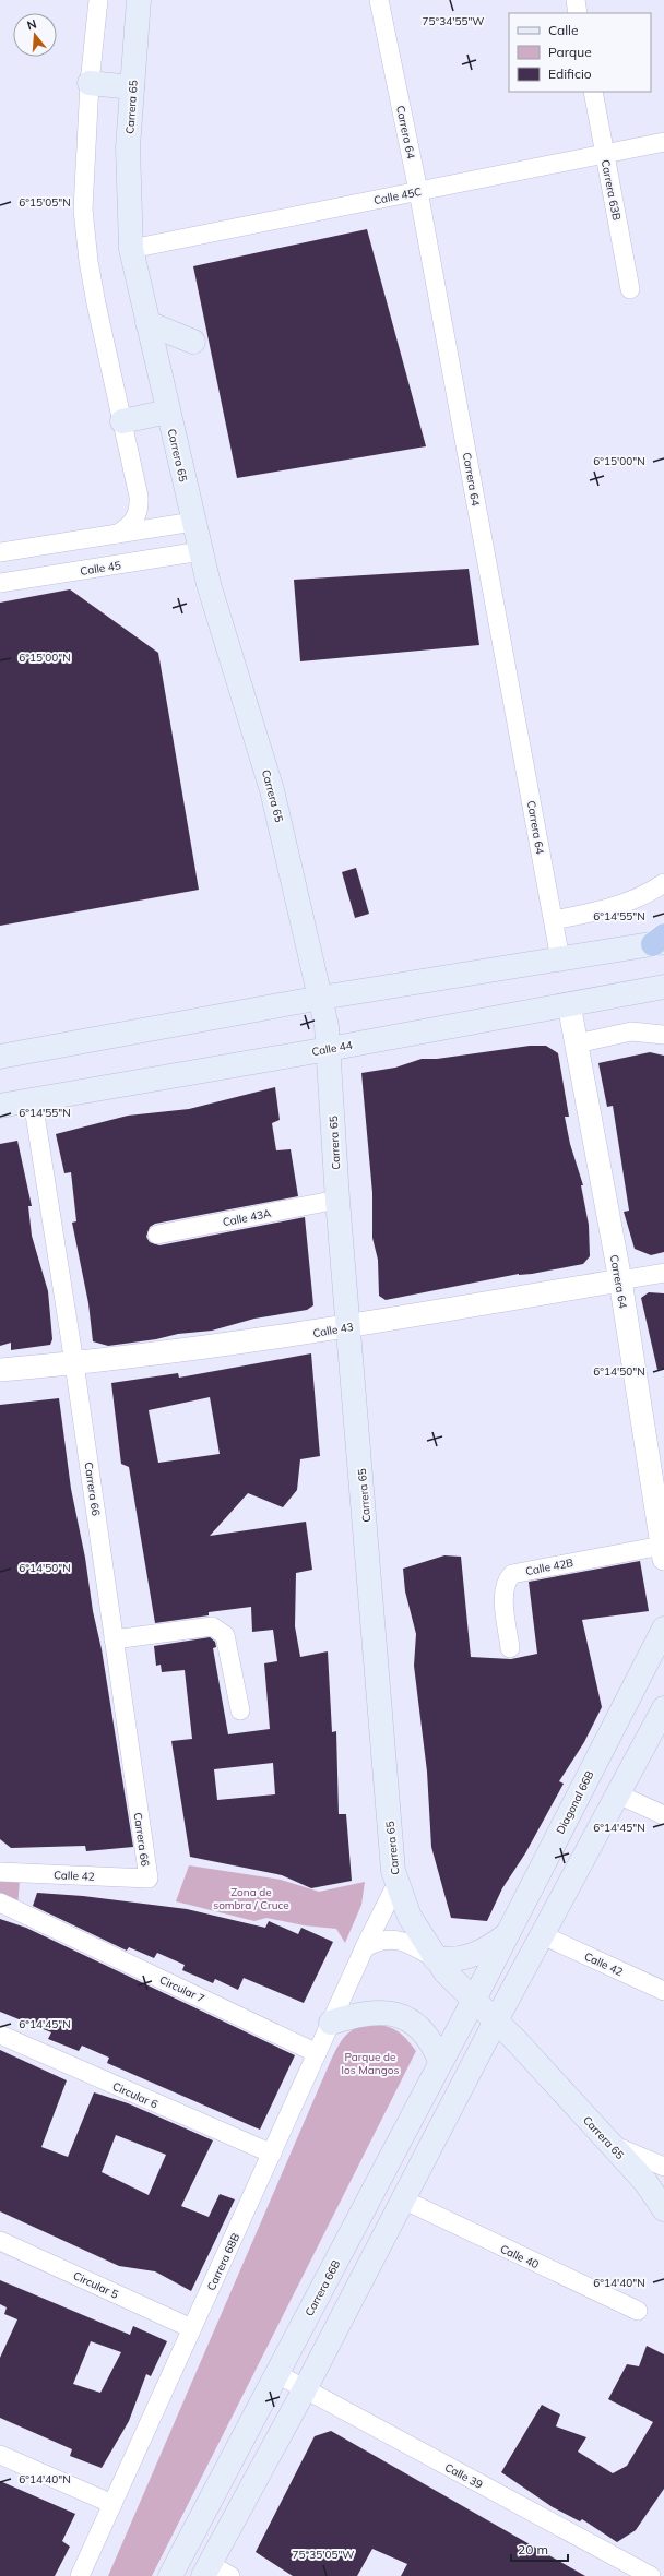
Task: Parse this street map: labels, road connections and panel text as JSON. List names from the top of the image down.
{
  "streets": {
    "main road": [
      "Carrera 65",
      "Calle 44",
      "Diagonal 66B",
      "Carrera 66B"
    ],
    "street": [
      "Carrera 64",
      "Carrera 63B",
      "Calle 45C",
      "Calle 45",
      "Calle 43A",
      "Calle 43",
      "Carrera 66",
      "Calle 42B",
      "Calle 42",
      "Circular 7",
      "Circular 6",
      "Calle 40",
      "Carrera 68B",
      "Circular 5",
      "Calle 39"
    ]
  },
  "crossings": [
    ["Carrera 65", "Calle 45C"],
    ["Carrera 65", "Calle 45"],
    ["Carrera 65", "Calle 44"],
    ["Carrera 65", "Calle 43A"],
    ["Carrera 65", "Calle 43"],
    ["Carrera 65", "Diagonal 66B"],
    ["Carrera 65", "Carrera 68B"],
    ["Carrera 65", "Carrera 66B"],
    ["Carrera 64", "Calle 45C"],
    ["Carrera 64", "Calle 44"],
    ["Carrera 64", "Calle 43"],
    ["Carrera 64", "Calle 42B"],
    ["Carrera 63B", "Calle 45C"],
    ["Calle 44", "Carrera 66"],
    ["Calle 43", "Carrera 66"],
    ["Carrera 66", "Calle 42"],
    ["Diagonal 66B", "Carrera 66B"],
    ["Circular 7", "Carrera 68B"],
    ["Circular 6", "Carrera 68B"],
    ["Carrera 68B", "Circular 5"],
    ["Carrera 66B", "Calle 39"]
  ],
  "parks": ["Zona de sombra / Cruce", "Parque de los Mangos"],
  "legend": ["Calle", "Parque", "Edificio"],
  "scale_bar": "20 m",
  "north": "top",
  "coordinates": [
    "75°34'55\"W",
    "6°15'05\"N",
    "6°15'00\"N",
    "6°14'55\"N",
    "6°14'50\"N",
    "6°14'45\"N",
    "6°14'40\"N",
    "75°35'05\"W"
  ]
}
